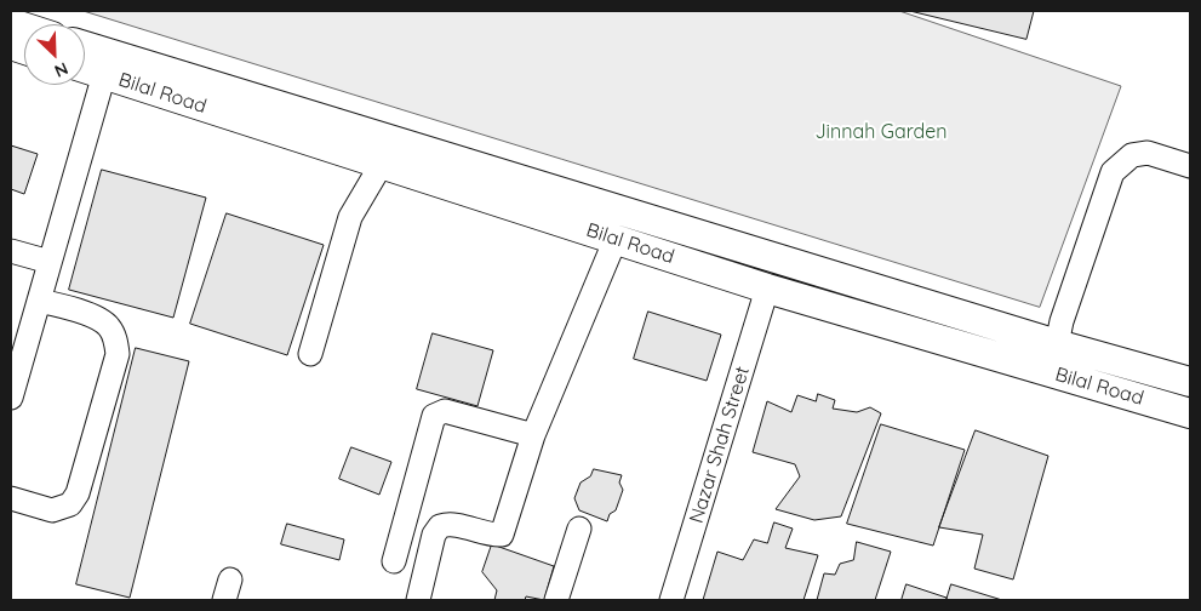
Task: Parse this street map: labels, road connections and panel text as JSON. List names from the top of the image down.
{
  "streets": {
    "main road": ["Bilal Road"],
    "street": ["Nazar Shah Street"]
  },
  "crossings": [
    ["Bilal Road", "Nazar Shah Street"]
  ],
  "parks": ["Jinnah Garden"],
  "north": "bottom right"
}
